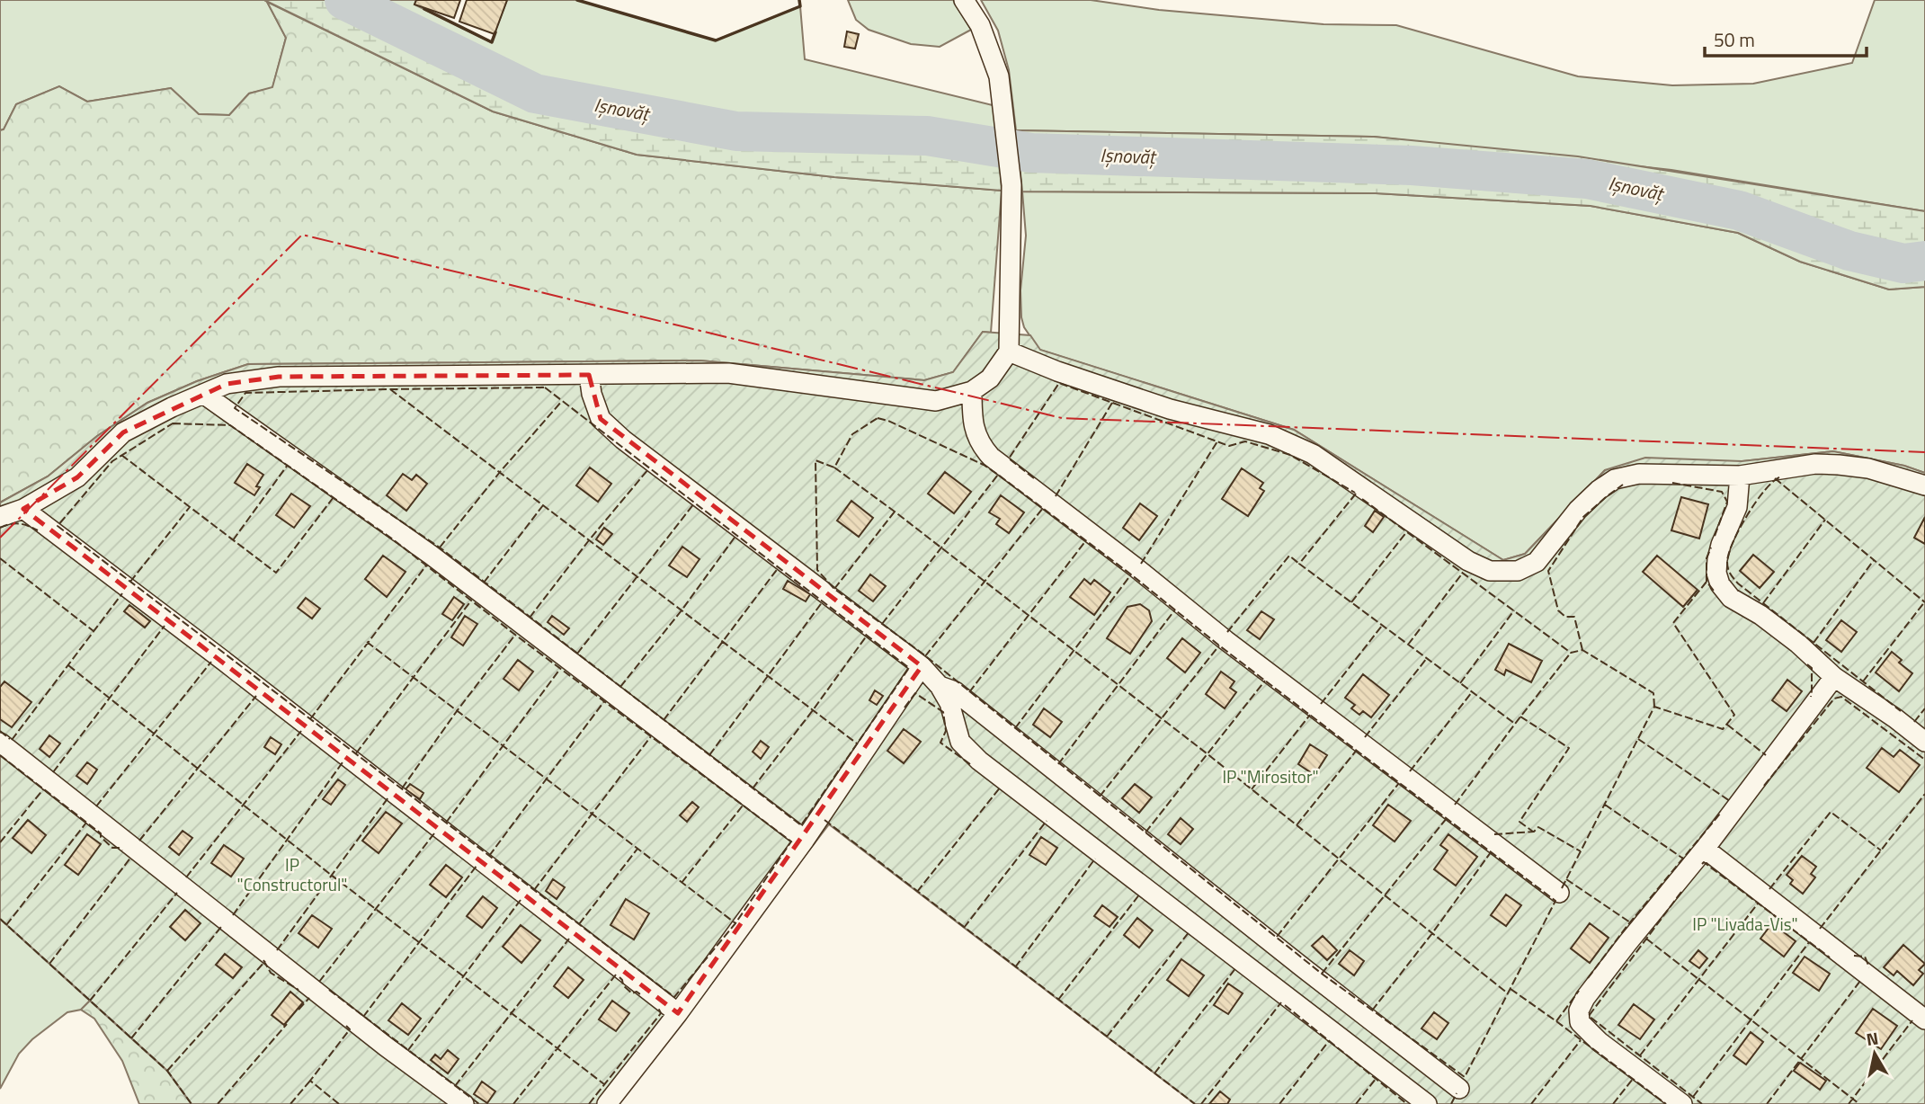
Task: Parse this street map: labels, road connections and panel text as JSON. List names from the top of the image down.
{
  "water": ["Ișnovăț"],
  "parks": ["IP \"Mirositor\"", "IP \"Constructorul\"", "IP \"Livada-Vis\""],
  "scale_bar": "50 m",
  "north": "top"
}
